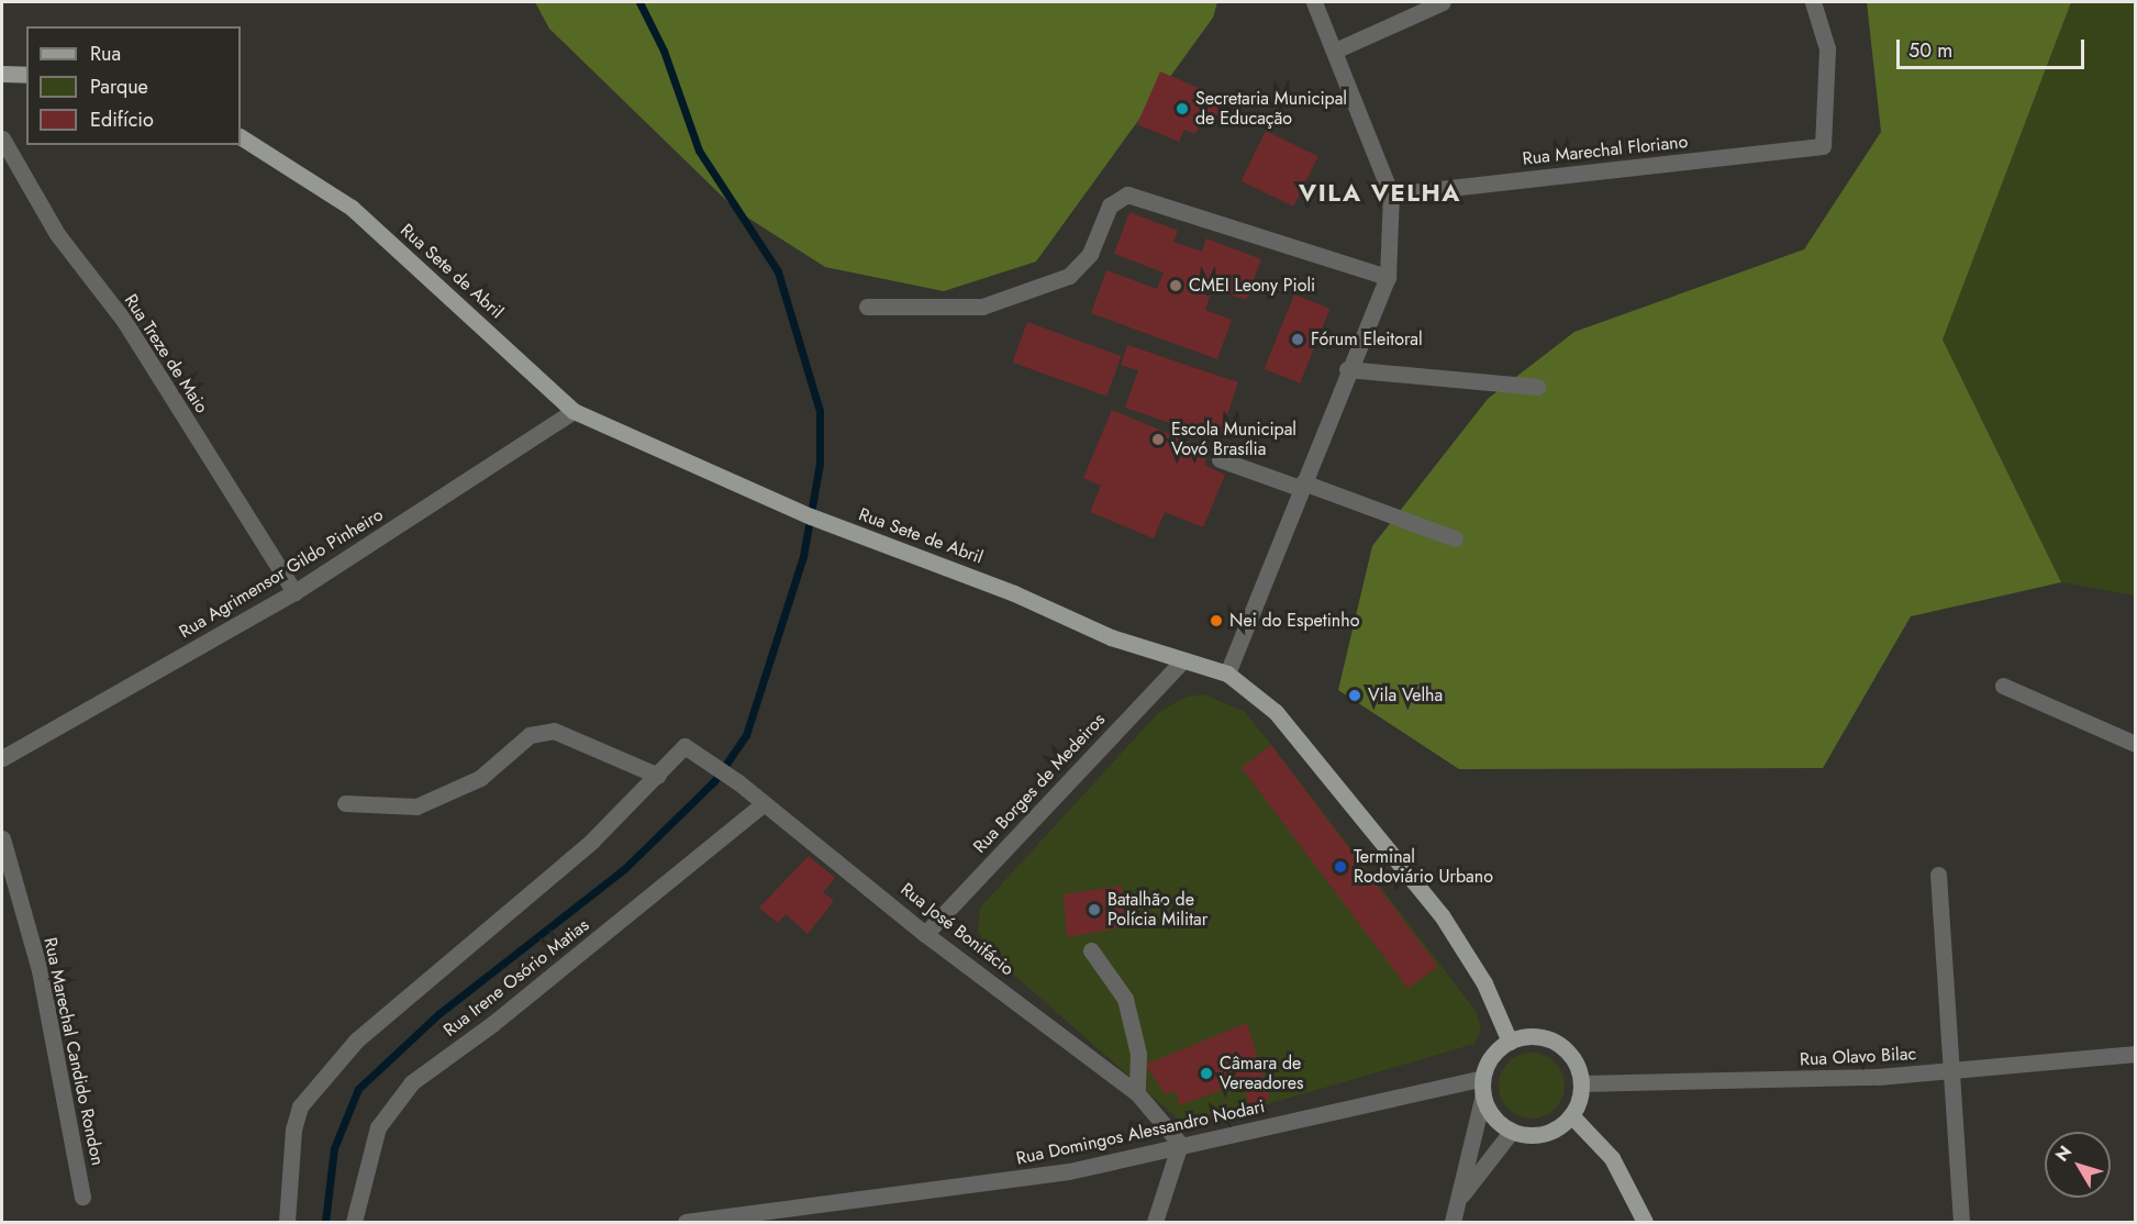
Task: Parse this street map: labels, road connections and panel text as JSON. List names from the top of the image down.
{
  "streets": {
    "main road": ["Rua Sete de Abril"],
    "street": [
      "Rua Marechal Floriano",
      "Rua Treze de Maio",
      "Rua Agrimensor Gildo Pinheiro",
      "Rua Borges de Medeiros",
      "Rua José Bonifácio",
      "Rua Irene Osório Matias",
      "Rua Marechal Candido Rondon",
      "Rua Olavo Bilac",
      "Rua Domingos Alessandro Nodari"
    ]
  },
  "crossings": [
    ["Rua Sete de Abril", "Rua Agrimensor Gildo Pinheiro"],
    ["Rua Sete de Abril", "Rua Borges de Medeiros"],
    ["Rua Sete de Abril", "Rua Olavo Bilac"],
    ["Rua Sete de Abril", "Rua Domingos Alessandro Nodari"],
    ["Rua Treze de Maio", "Rua Agrimensor Gildo Pinheiro"],
    ["Rua Borges de Medeiros", "Rua José Bonifácio"],
    ["Rua José Bonifácio", "Rua Irene Osório Matias"],
    ["Rua José Bonifácio", "Rua Domingos Alessandro Nodari"],
    ["Rua Olavo Bilac", "Rua Domingos Alessandro Nodari"]
  ],
  "districts": ["VILA VELHA"],
  "places": [
    "Secretaria Municipal de Educação",
    "CMEI Leony Pioli",
    "Fórum Eleitoral",
    "Escola Municipal Vovó Brasília",
    "Nei do Espetinho",
    "Vila Velha",
    "Terminal Rodoviário Urbano",
    "Batalhão de Polícia Militar",
    "Câmara de Vereadores"
  ],
  "legend": ["Rua", "Parque", "Edifício"],
  "scale_bar": "50 m",
  "north": "top left"
}
